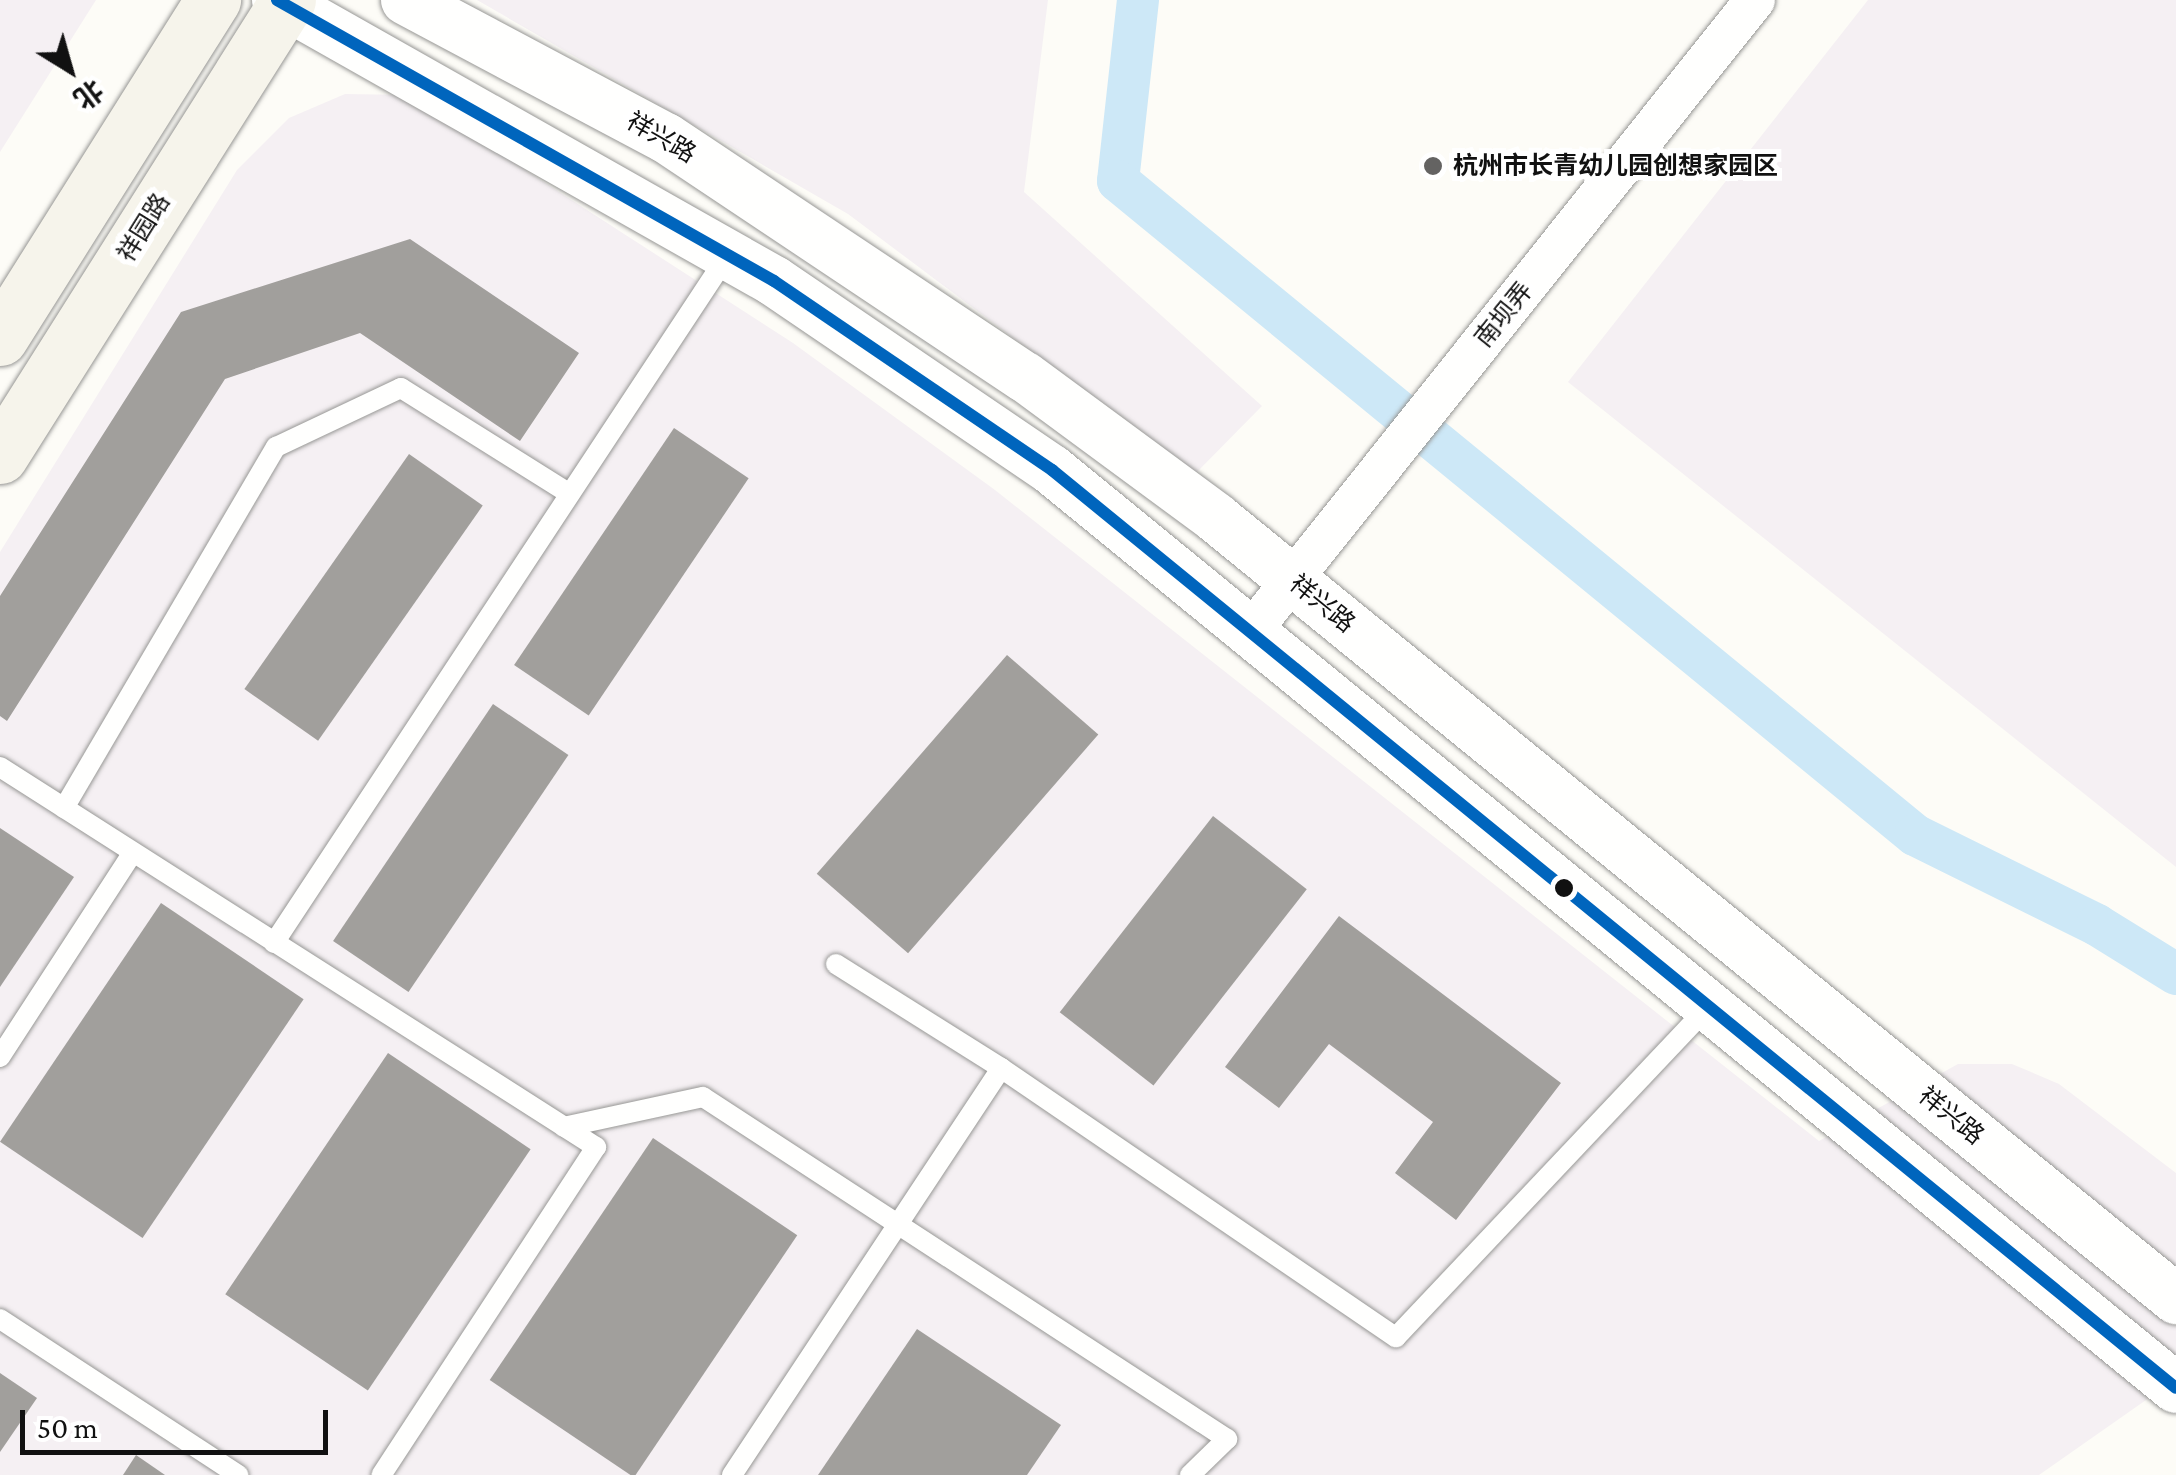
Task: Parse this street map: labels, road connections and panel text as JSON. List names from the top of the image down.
{
  "streets": {
    "main road": ["祥园路"],
    "street": ["祥兴路", "南坝弄"]
  },
  "crossings": [
    ["祥兴路", "南坝弄"]
  ],
  "places": ["杭州市长青幼儿园创想家园区"],
  "scale_bar": "50 m",
  "north": "bottom right"
}
